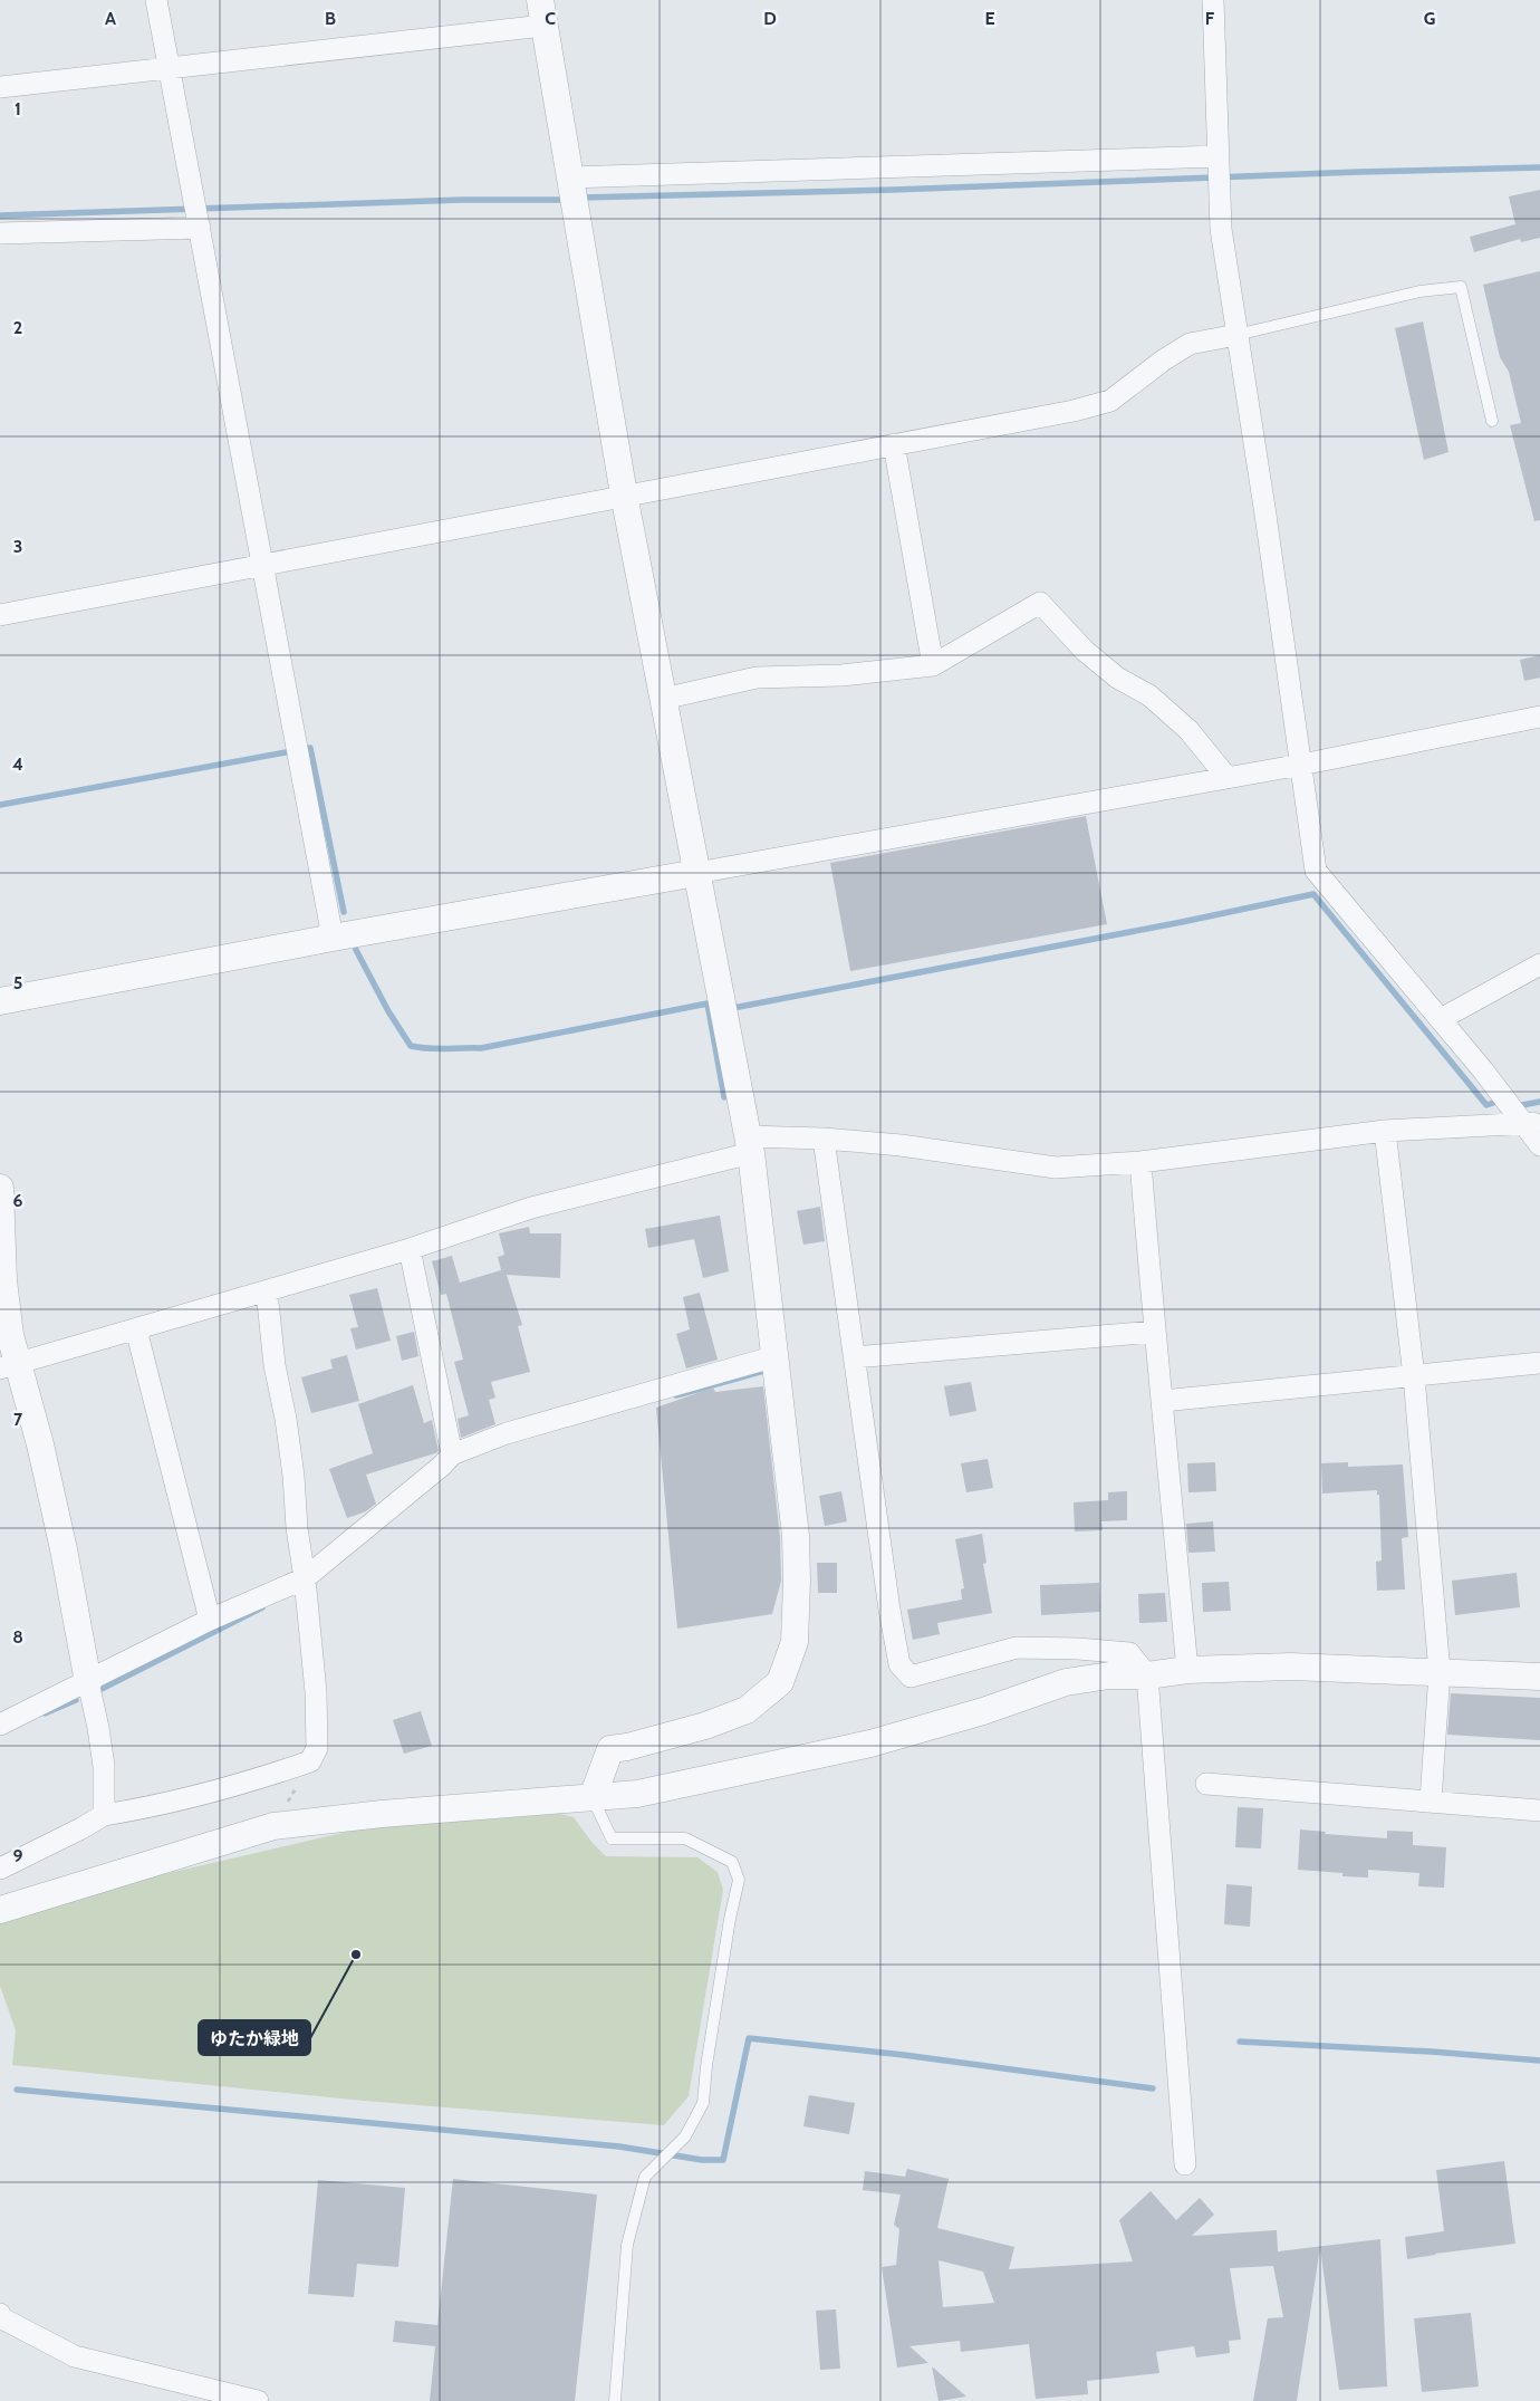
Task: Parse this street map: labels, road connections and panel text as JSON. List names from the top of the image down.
{
  "places": ["ゆたか緑地"],
  "grid": {
    "columns": [
      "A",
      "B",
      "C",
      "D",
      "E",
      "F",
      "G"
    ],
    "rows": [
      "1",
      "2",
      "3",
      "4",
      "5",
      "6",
      "7",
      "8",
      "9"
    ]
  }
}
